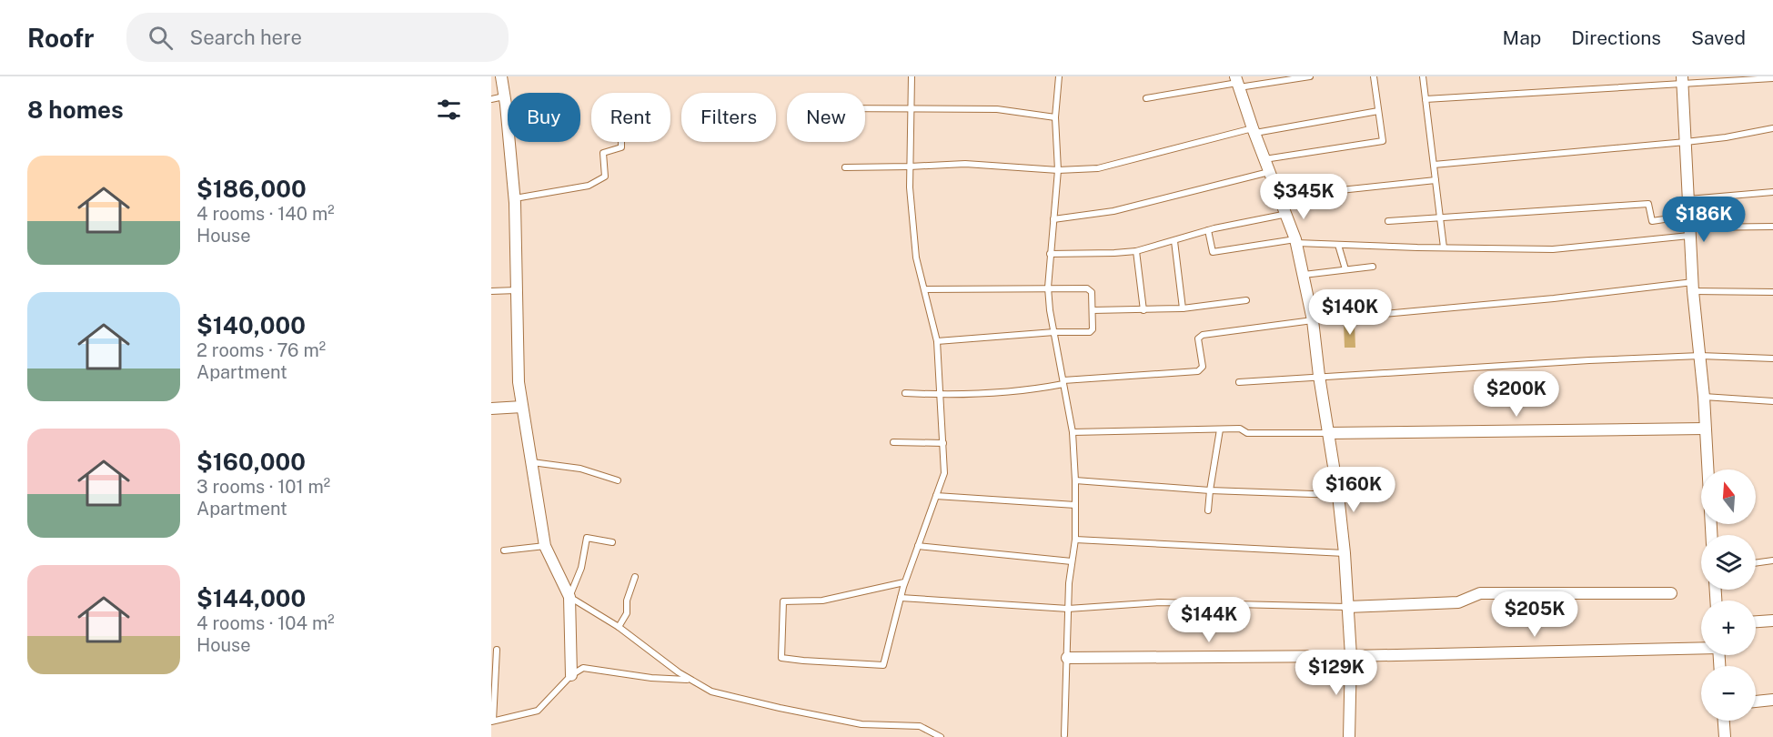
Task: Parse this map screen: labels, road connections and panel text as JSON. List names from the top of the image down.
{
  "north": "top",
  "page": {
    "header": "Roofr",
    "search": "Search here",
    "nav": ["Map", "Directions", "Saved"],
    "heading": "8 homes",
    "chip": [
      "Buy",
      "Rent",
      "Filters",
      "New"
    ],
    "list": [
      {
        "name": "$186,000",
        "note": "4 rooms · 140 m² · House"
      },
      {
        "name": "$140,000",
        "note": "2 rooms · 76 m² · Apartment"
      },
      {
        "name": "$160,000",
        "note": "3 rooms · 101 m² · Apartment"
      },
      {
        "name": "$144,000",
        "note": "4 rooms · 104 m² · House"
      }
    ],
    "price": [
      "$345K",
      "$186K",
      "$140K",
      "$200K",
      "$160K",
      "$205K",
      "$144K",
      "$129K"
    ],
    "map_buttons": ["+", "−"]
  }
}
